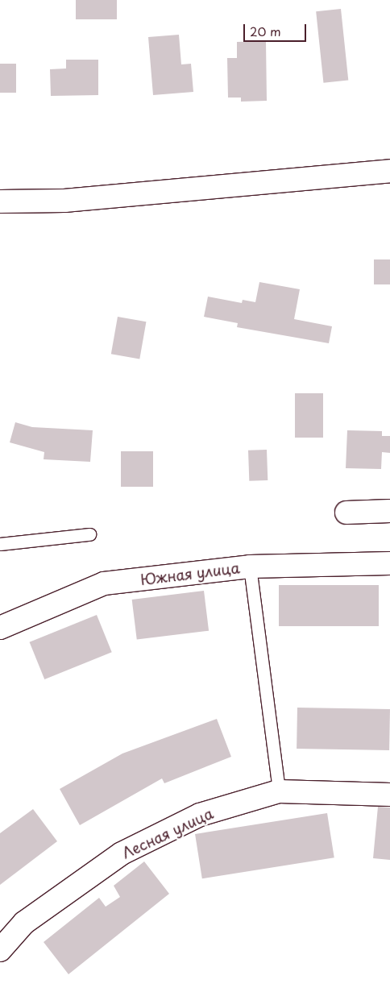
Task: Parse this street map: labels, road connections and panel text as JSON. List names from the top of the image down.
{
  "streets": {
    "street": ["Южная улица", "Лесная улица"]
  },
  "scale_bar": "20 m"
}
